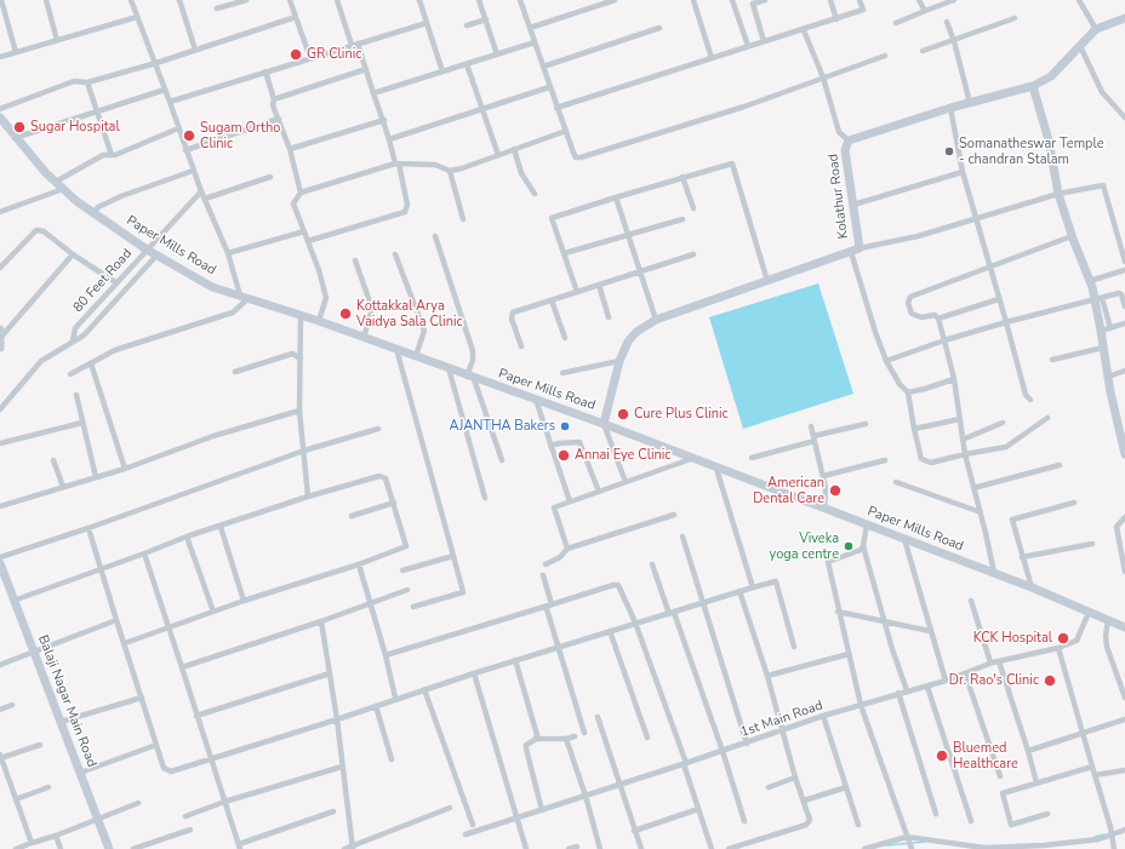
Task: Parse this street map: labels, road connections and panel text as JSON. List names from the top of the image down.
{
  "streets": {
    "main road": ["Kolathur Road", "Paper Mills Road", "Balaji Nagar Main Road"],
    "street": ["80 Feet Road", "1st Main Road"]
  },
  "crossings": [
    ["Kolathur Road", "Paper Mills Road"],
    ["Paper Mills Road", "80 Feet Road"],
    ["Paper Mills Road", "1st Main Road"]
  ],
  "places": [
    "GR Clinic",
    "Sugar Hospital",
    "Sugam Ortho Clinic",
    "Somanatheswar Temple - chandran Stalam",
    "Kottakkal Arya Vaidya Sala Clinic",
    "Cure Plus Clinic",
    "AJANTHA Bakers",
    "Annai Eye Clinic",
    "American Dental Care",
    "Viveka yoga centre",
    "KCK Hospital",
    "Dr. Rao's Clinic",
    "Bluemed Healthcare"
  ]
}
